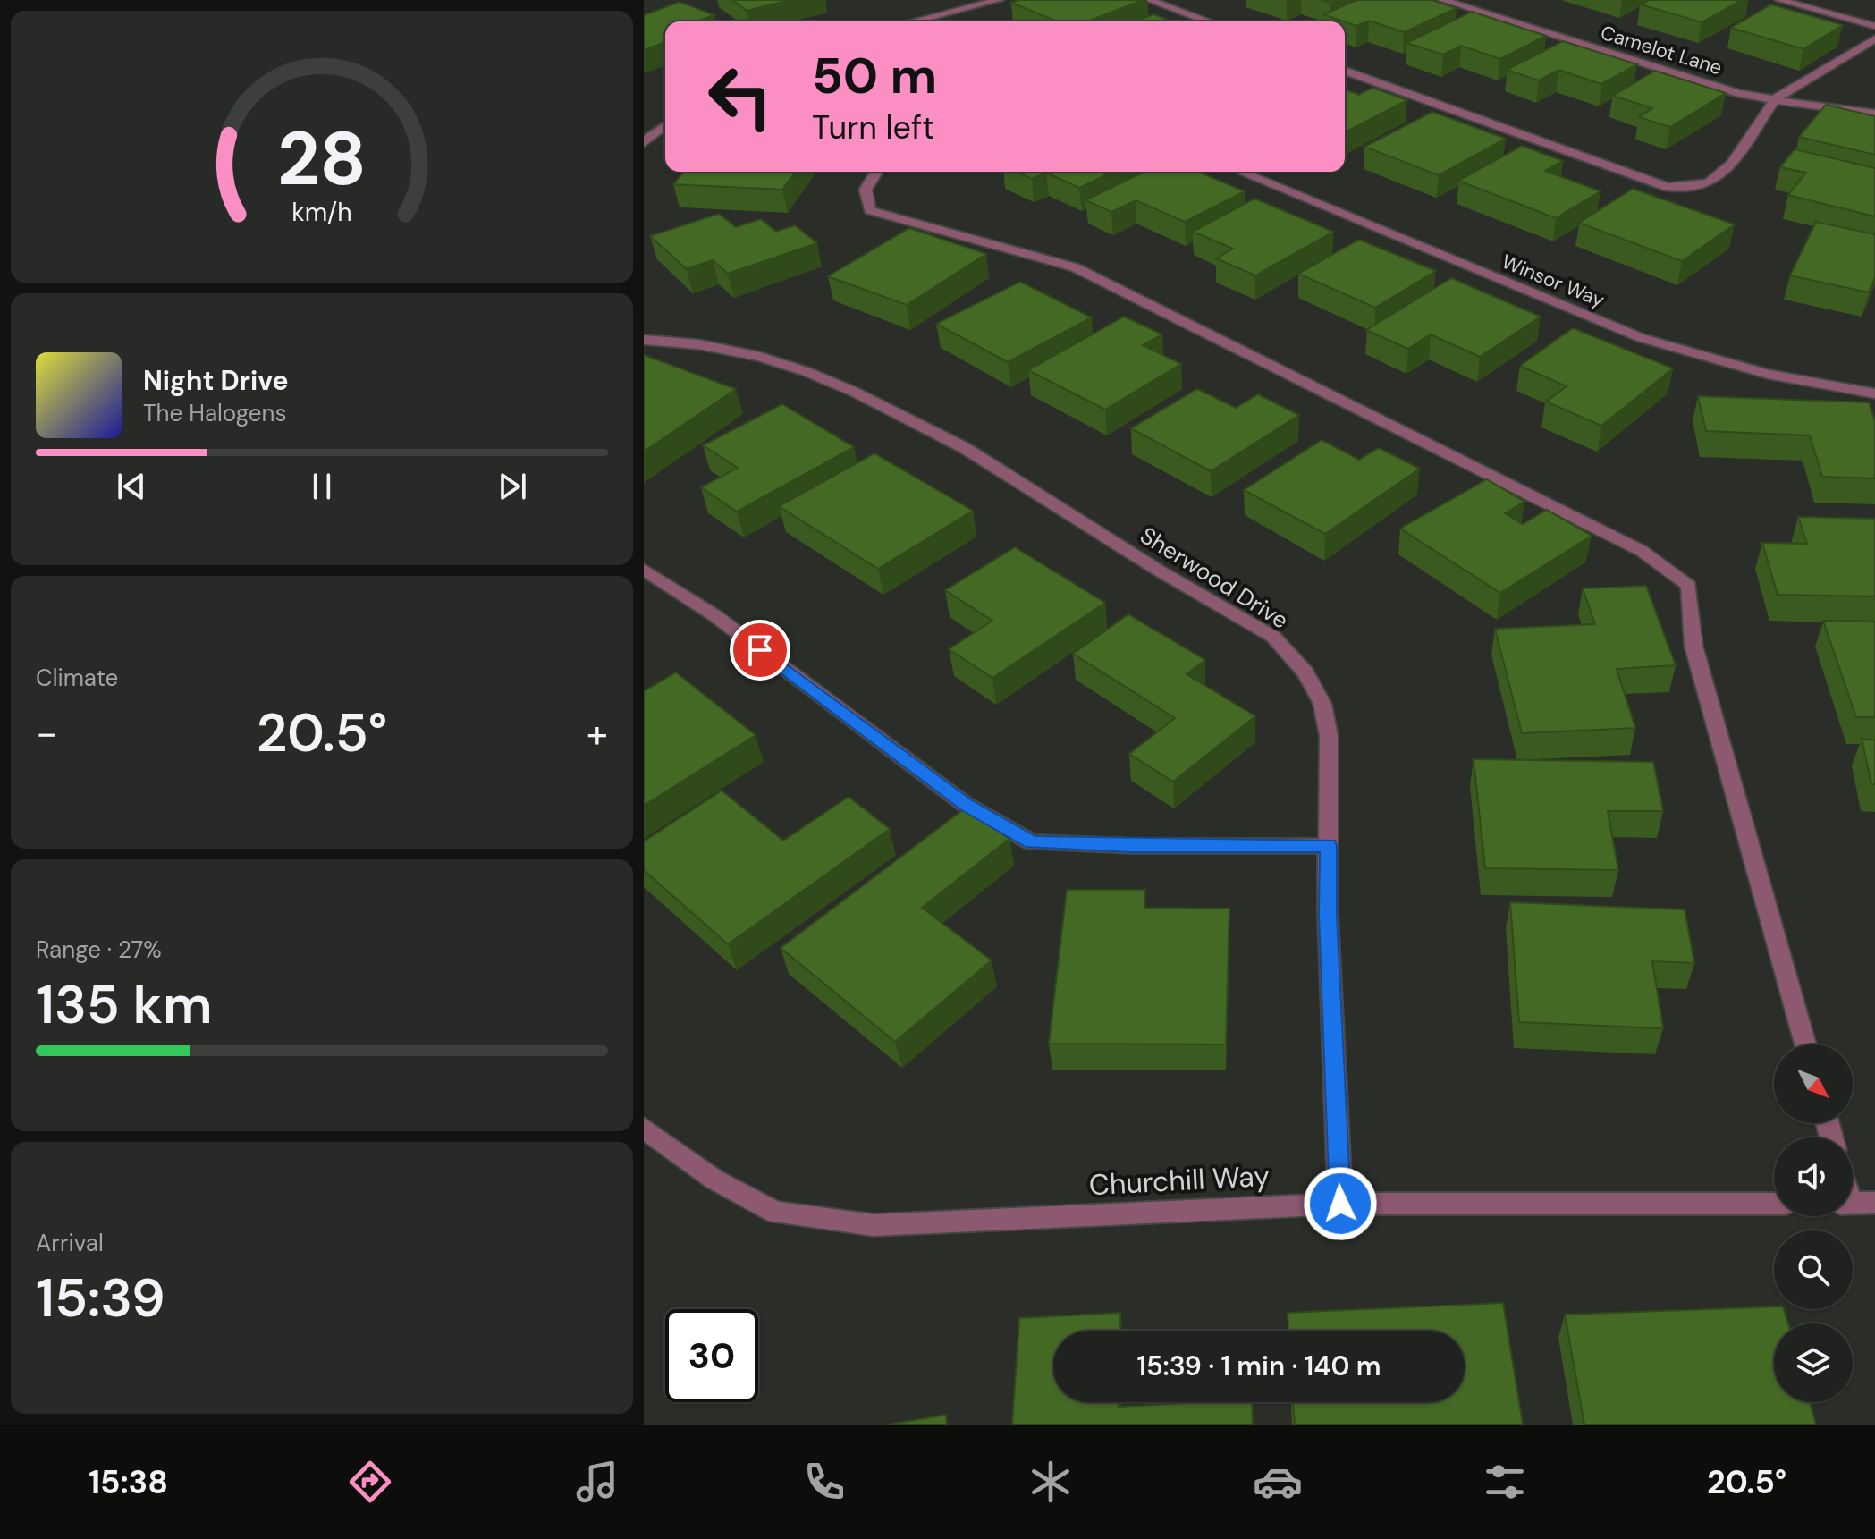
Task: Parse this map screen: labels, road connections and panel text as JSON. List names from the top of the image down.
{
  "streets": {
    "street": [
      "Camelot Lane",
      "Winsor Way",
      "Sherwood Drive",
      "Churchill Way"
    ]
  },
  "crossings": [
    ["Sherwood Drive", "Churchill Way"]
  ],
  "north": "bottom right",
  "page": {
    "turn": ["50 m", "Turn left"],
    "song": ["Night Drive", "The Halogens"],
    "tile": [
      "Climate",
      ["Range · 27%", "135 km"],
      ["Arrival", "15:39"]
    ],
    "heat": ["−", "20.5°", "+"],
    "limit": "30",
    "trip": "15:39 · 1 min · 140 m",
    "tabs": ["15:38", "20.5°"],
    "gauge": ["28", "km/h"]
  }
}
